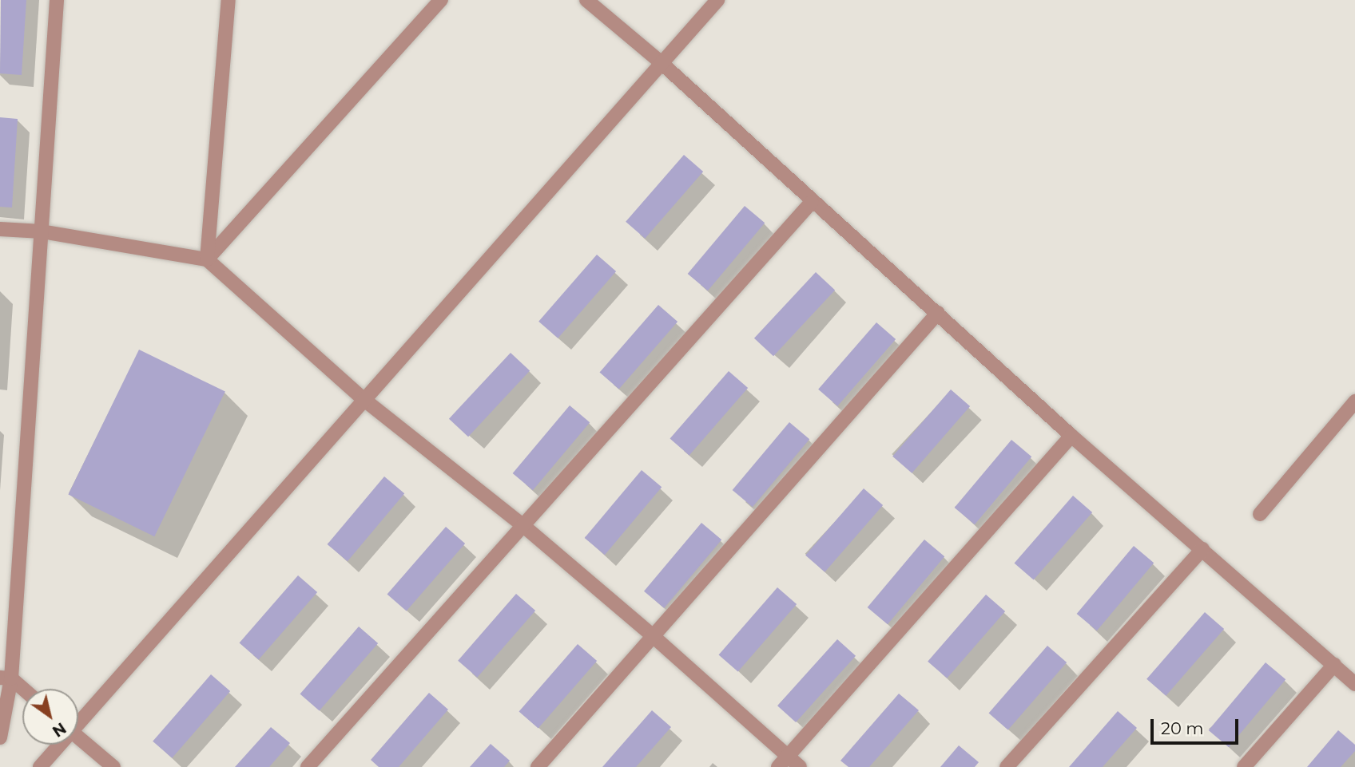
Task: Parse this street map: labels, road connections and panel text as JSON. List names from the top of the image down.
{
  "scale_bar": "20 m",
  "north": "bottom right"
}
